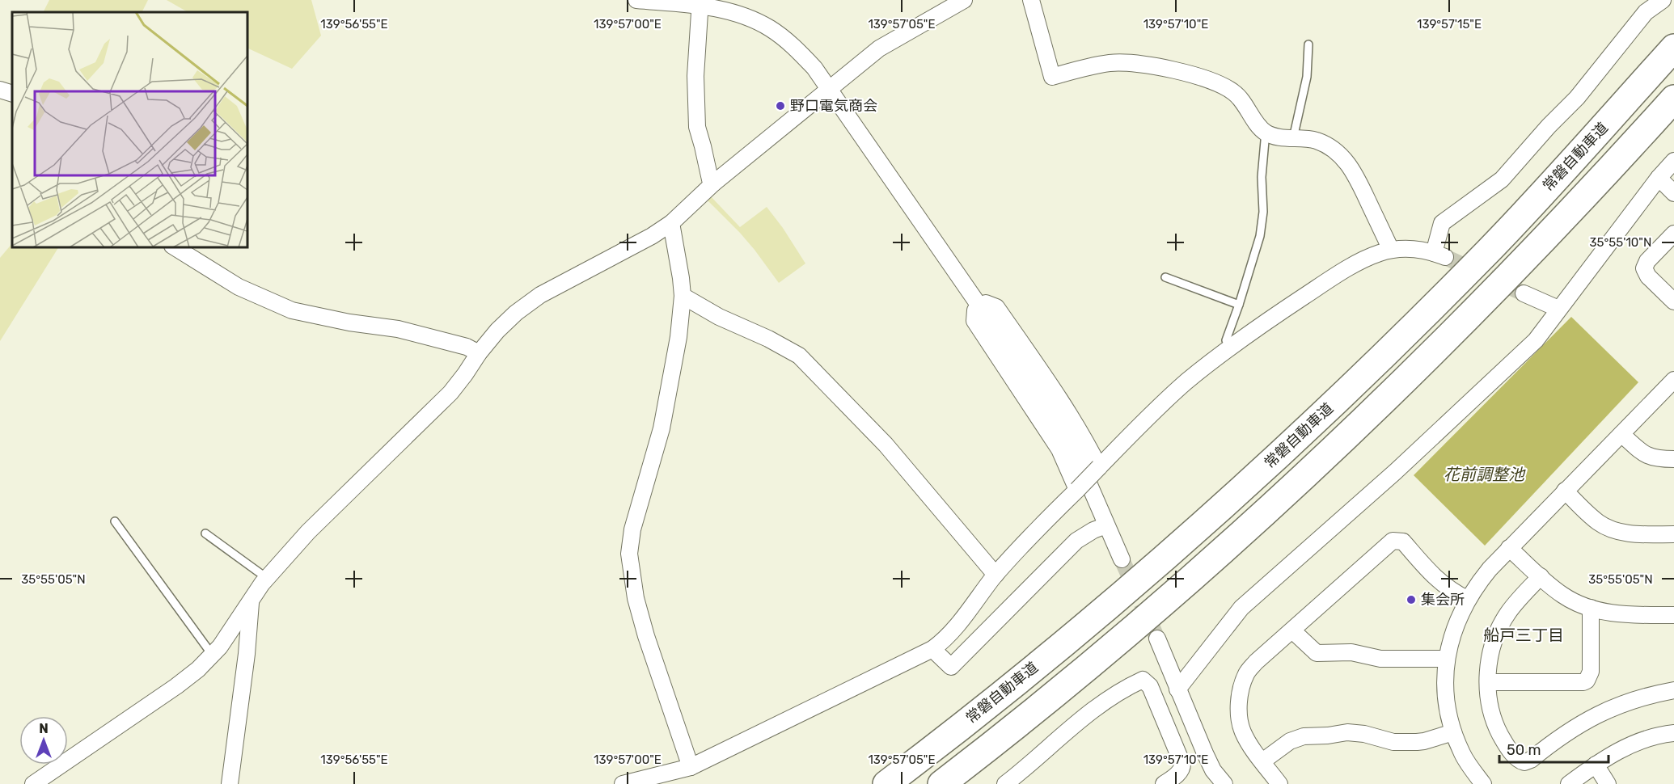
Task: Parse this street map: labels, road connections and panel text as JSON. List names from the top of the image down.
{
  "streets": {
    "highway": ["常磐自動車道"]
  },
  "districts": ["船戸三丁目"],
  "water": ["花前調整池"],
  "places": ["野口電気商会", "集会所"],
  "scale_bar": "50 m",
  "north": "top",
  "coordinates": [
    "139°56'55\"E",
    "139°57'00\"E",
    "139°57'05\"E",
    "139°57'10\"E",
    "139°57'15\"E",
    "35°55'10\"N",
    "35°55'05\"N"
  ]
}
